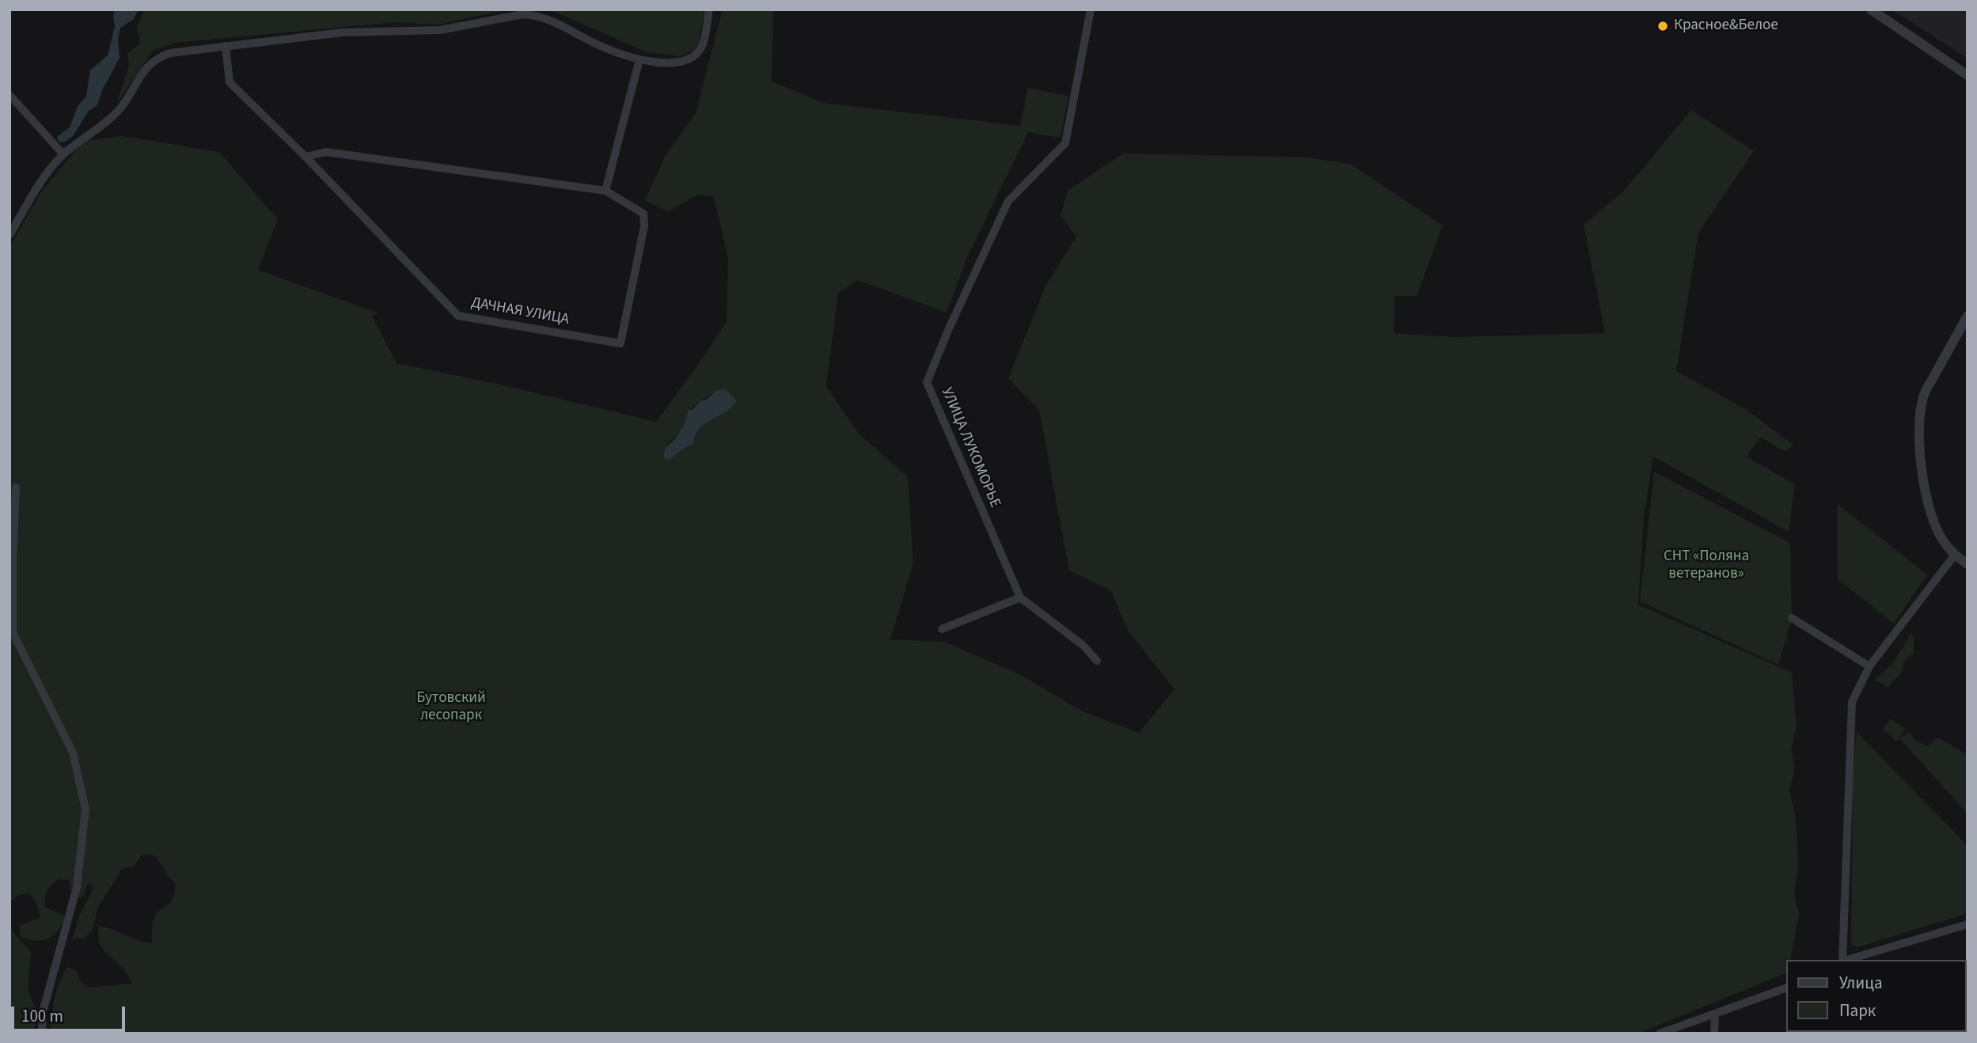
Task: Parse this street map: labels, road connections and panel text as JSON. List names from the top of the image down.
{
  "streets": {
    "street": ["ДАЧНАЯ УЛИЦА", "УЛИЦА ЛУКОМОРЬЕ"]
  },
  "parks": ["СНТ «Поляна ветеранов»", "Бутовский лесопарк"],
  "places": ["Красное&Белое"],
  "legend": ["Улица", "Парк"],
  "scale_bar": "100 m"
}
